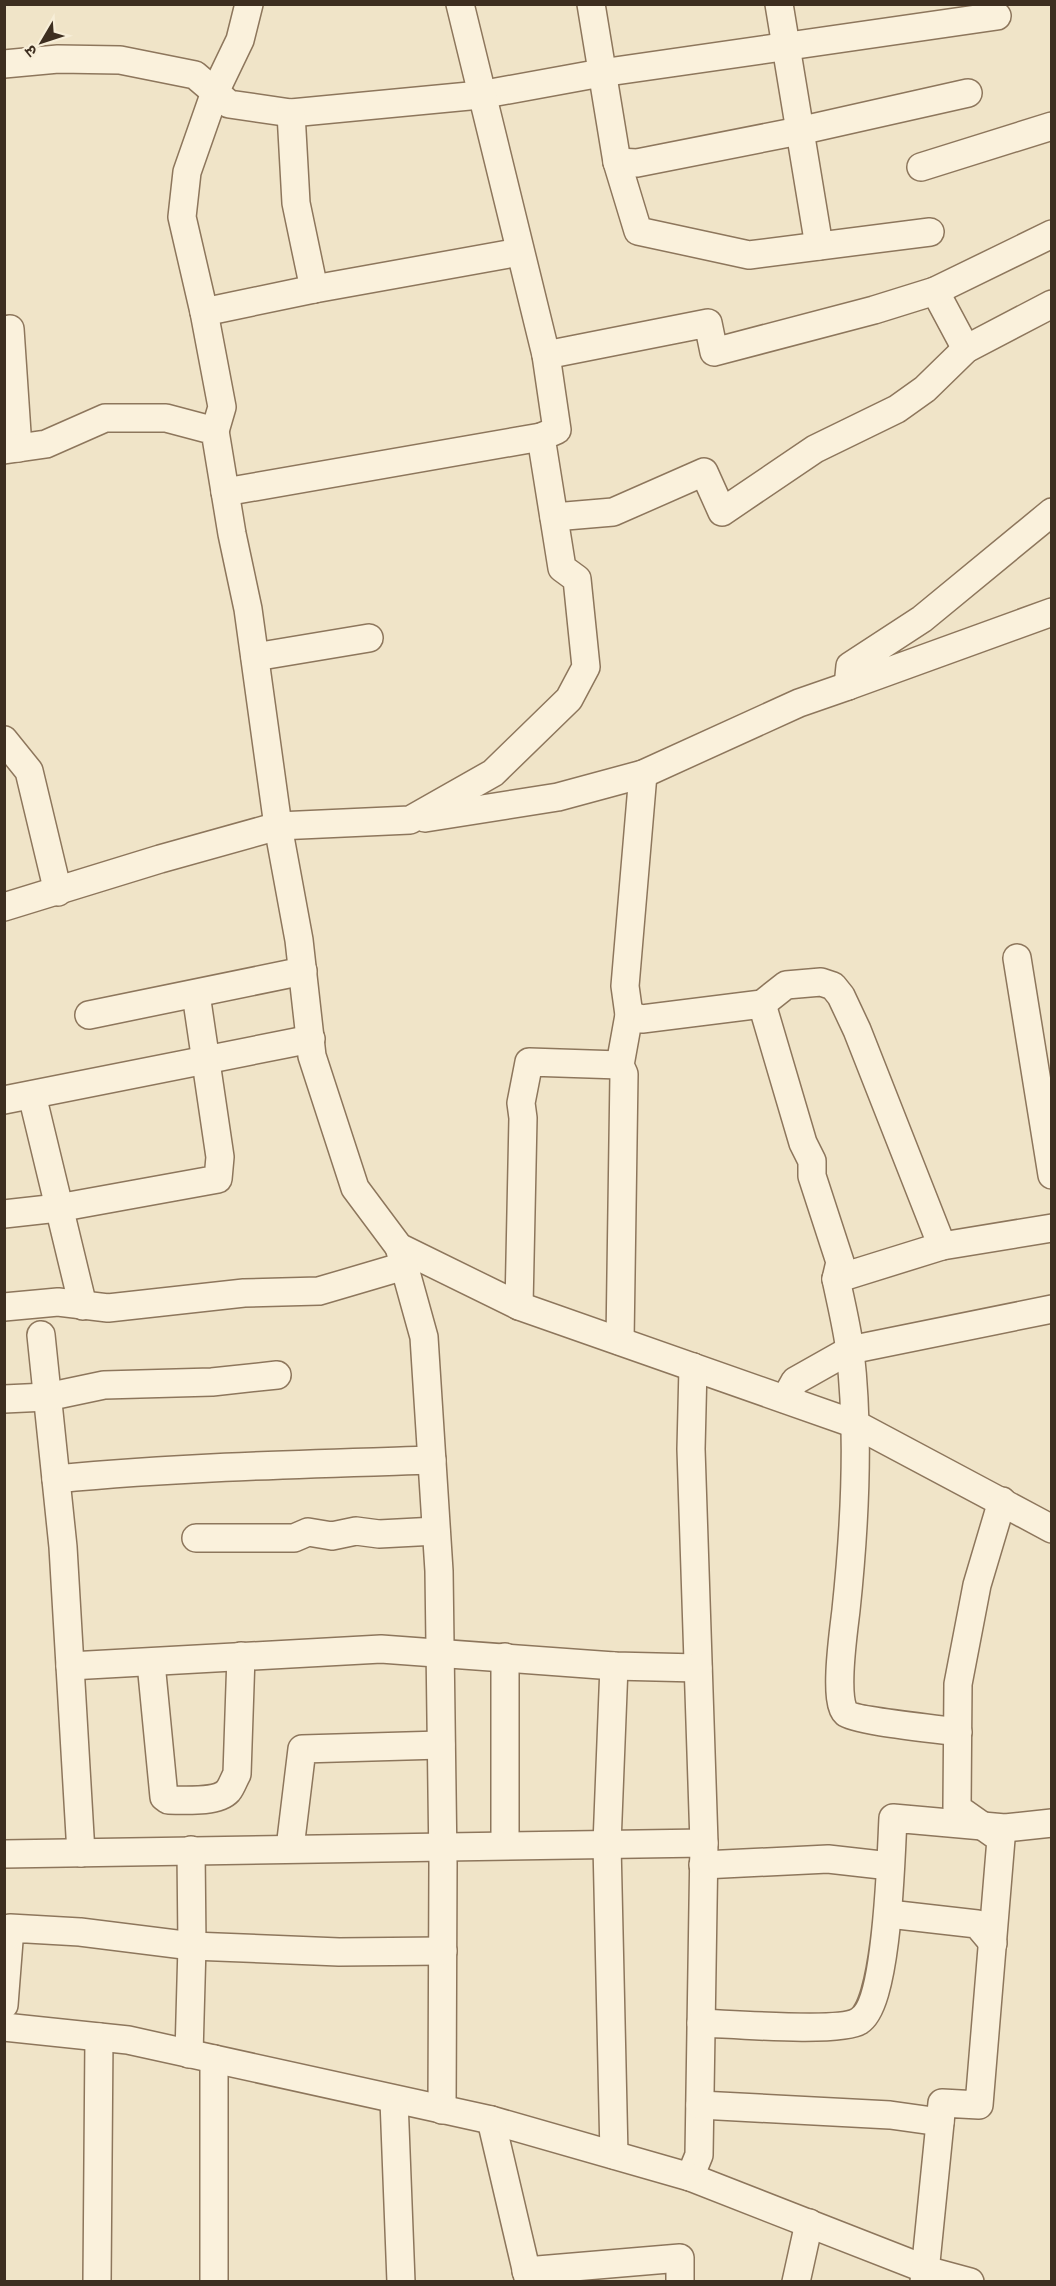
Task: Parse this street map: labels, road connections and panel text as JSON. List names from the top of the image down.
{
  "north": "bottom left"
}
